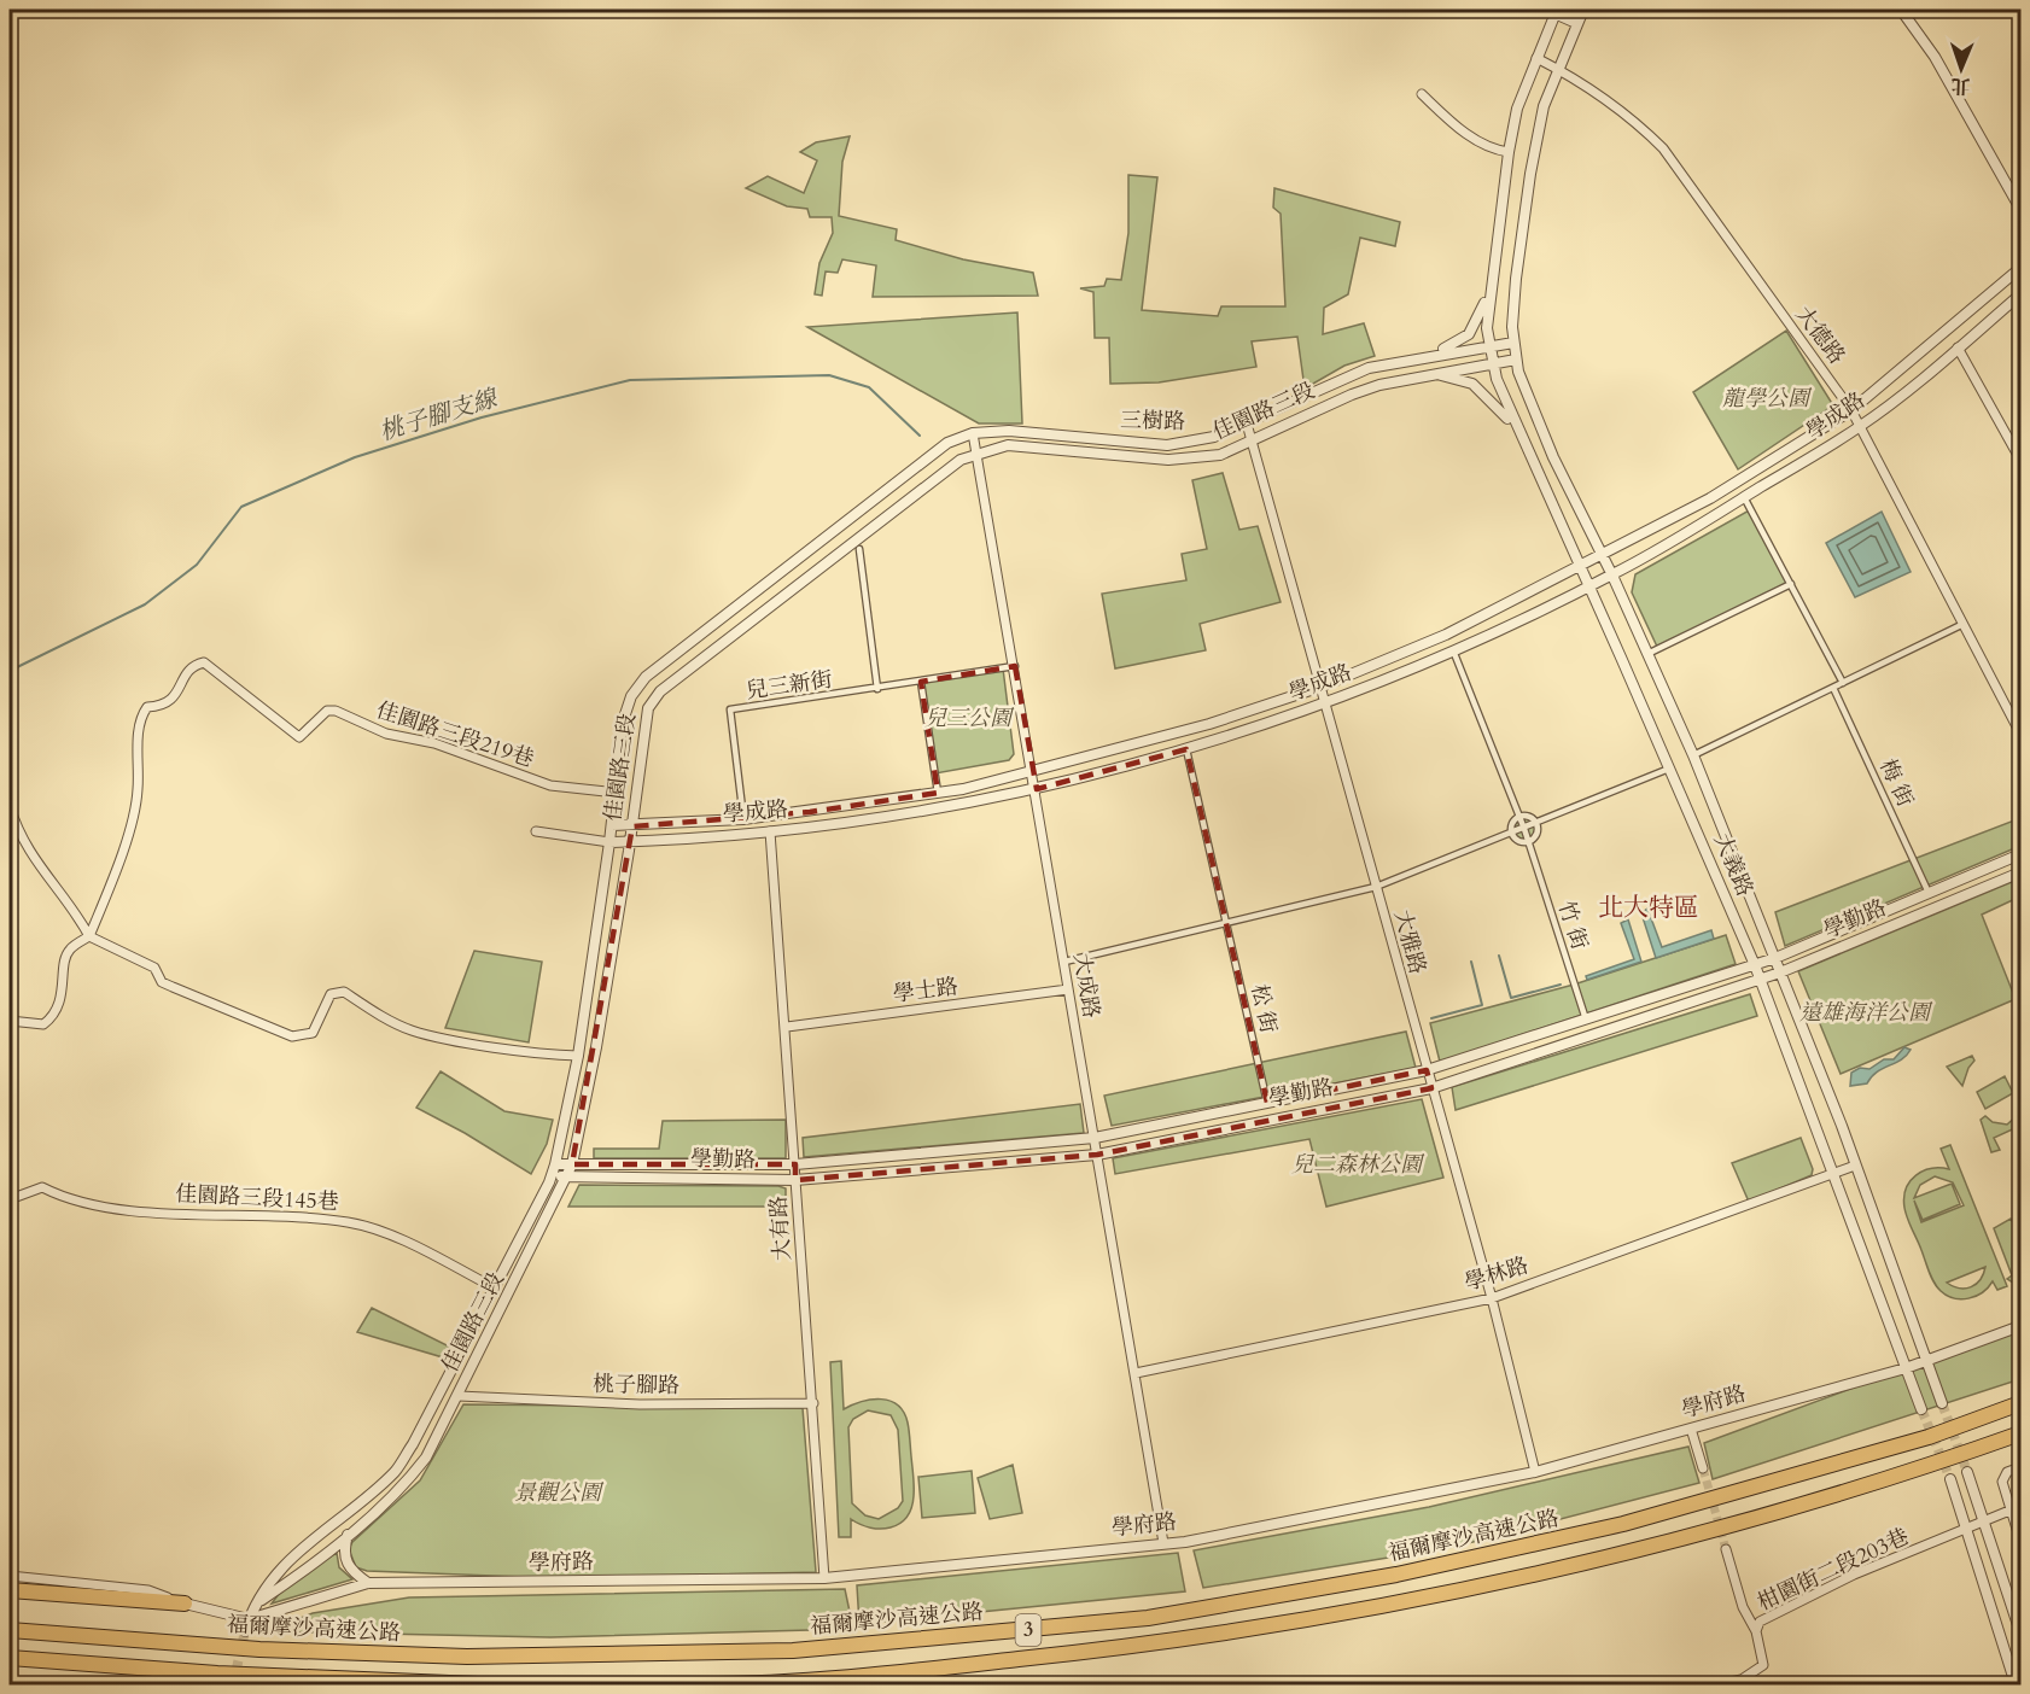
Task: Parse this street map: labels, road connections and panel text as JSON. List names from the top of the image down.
{
  "streets": {
    "highway": ["福爾摩沙高速公路", "3"],
    "street": [
      "大德路",
      "佳園路三段",
      "學成路",
      "三樹路",
      "兒三新街",
      "佳園路三段219巷",
      "梅 街",
      "大義路",
      "學勤路",
      "竹 街",
      "大雅路",
      "大成路",
      "學士路",
      "松 街",
      "佳園路三段145巷",
      "大有路",
      "學林路",
      "桃子腳路",
      "學府路",
      "柑園街二段203巷"
    ]
  },
  "crossings": [
    ["大德路", "學成路"],
    ["佳園路三段", "學成路"],
    ["佳園路三段", "三樹路"],
    ["佳園路三段", "佳園路三段219巷"],
    ["佳園路三段", "大義路"],
    ["佳園路三段", "學勤路"],
    ["佳園路三段", "大雅路"],
    ["佳園路三段", "大成路"],
    ["佳園路三段", "佳園路三段145巷"],
    ["佳園路三段", "桃子腳路"],
    ["佳園路三段", "學府路"],
    ["學成路", "兒三新街"],
    ["學成路", "大義路"],
    ["學成路", "竹 街"],
    ["學成路", "大雅路"],
    ["學成路", "大成路"],
    ["學成路", "松 街"],
    ["學成路", "大有路"],
    ["三樹路", "大義路"],
    ["三樹路", "大雅路"],
    ["三樹路", "大成路"],
    ["兒三新街", "大成路"],
    ["梅 街", "學勤路"],
    ["大義路", "學勤路"],
    ["大義路", "學林路"],
    ["大義路", "學府路"],
    ["學勤路", "竹 街"],
    ["學勤路", "大雅路"],
    ["學勤路", "大成路"],
    ["學勤路", "松 街"],
    ["學勤路", "大有路"],
    ["大雅路", "學林路"],
    ["大雅路", "學府路"],
    ["大成路", "學士路"],
    ["大成路", "學林路"],
    ["大成路", "學府路"],
    ["學士路", "大有路"],
    ["大有路", "桃子腳路"],
    ["大有路", "學府路"]
  ],
  "districts": ["北大特區"],
  "water": ["桃子腳支線"],
  "parks": [
    "龍學公園",
    "兒三公園",
    "遠雄海洋公園",
    "兒二森林公園",
    "景觀公園"
  ],
  "north": "bottom"
}
